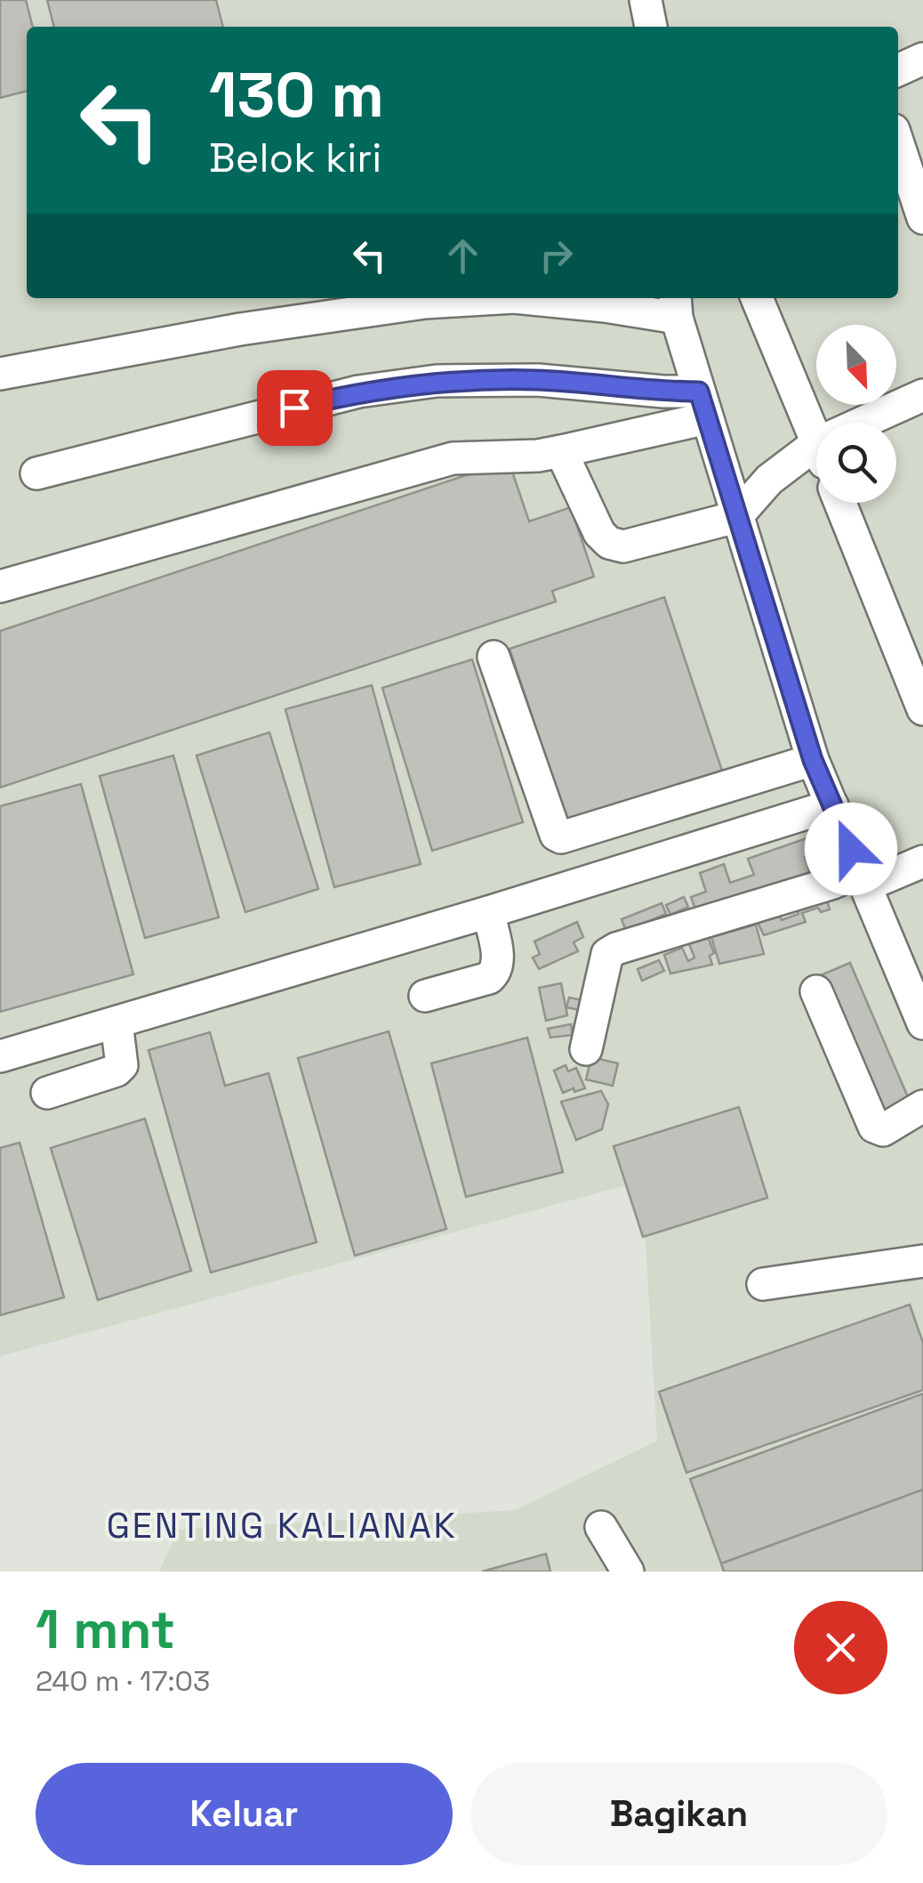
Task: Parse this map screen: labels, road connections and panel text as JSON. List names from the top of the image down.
{
  "districts": ["GENTING KALIANAK"],
  "north": "bottom right",
  "page": {
    "turn": ["130 m", "Belok kiri"],
    "heading": ["1 mnt", "240 m · 17:03"],
    "buttons": ["Keluar", "Bagikan"]
  }
}
